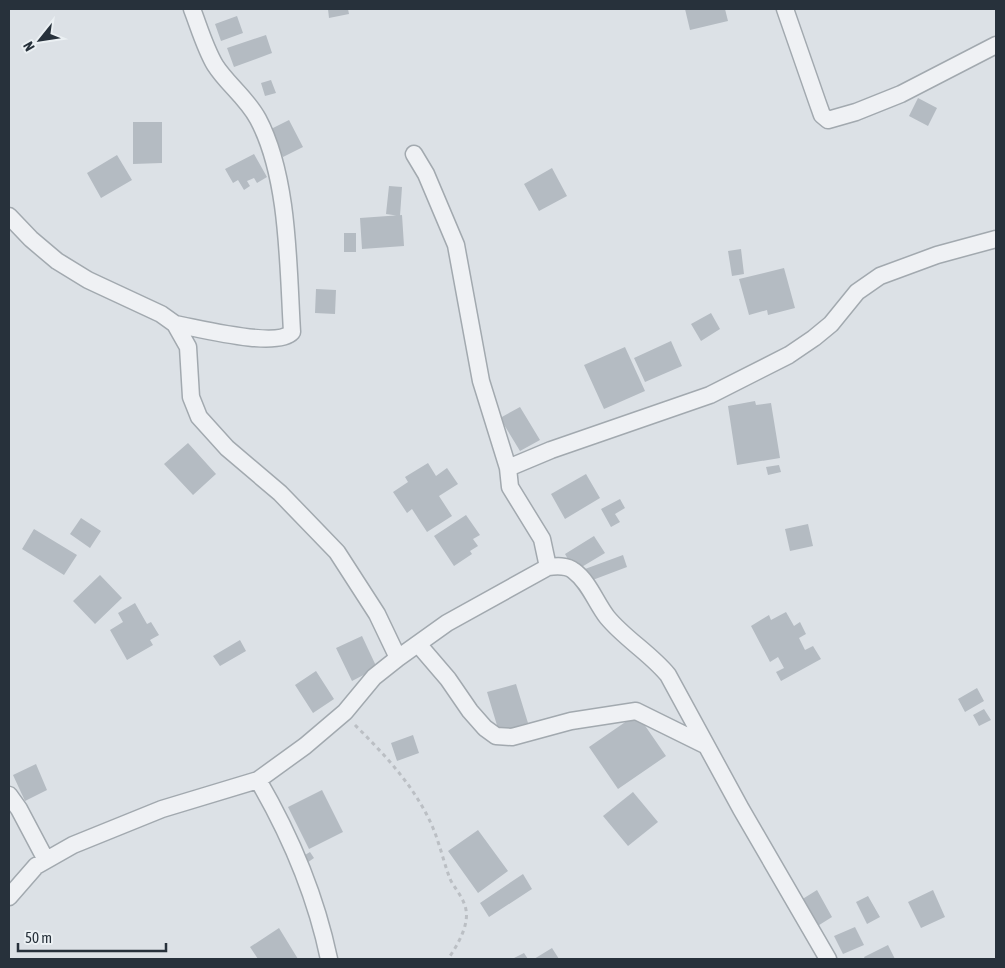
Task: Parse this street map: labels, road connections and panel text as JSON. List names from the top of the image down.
{
  "scale_bar": "50 m",
  "north": "bottom left"
}
